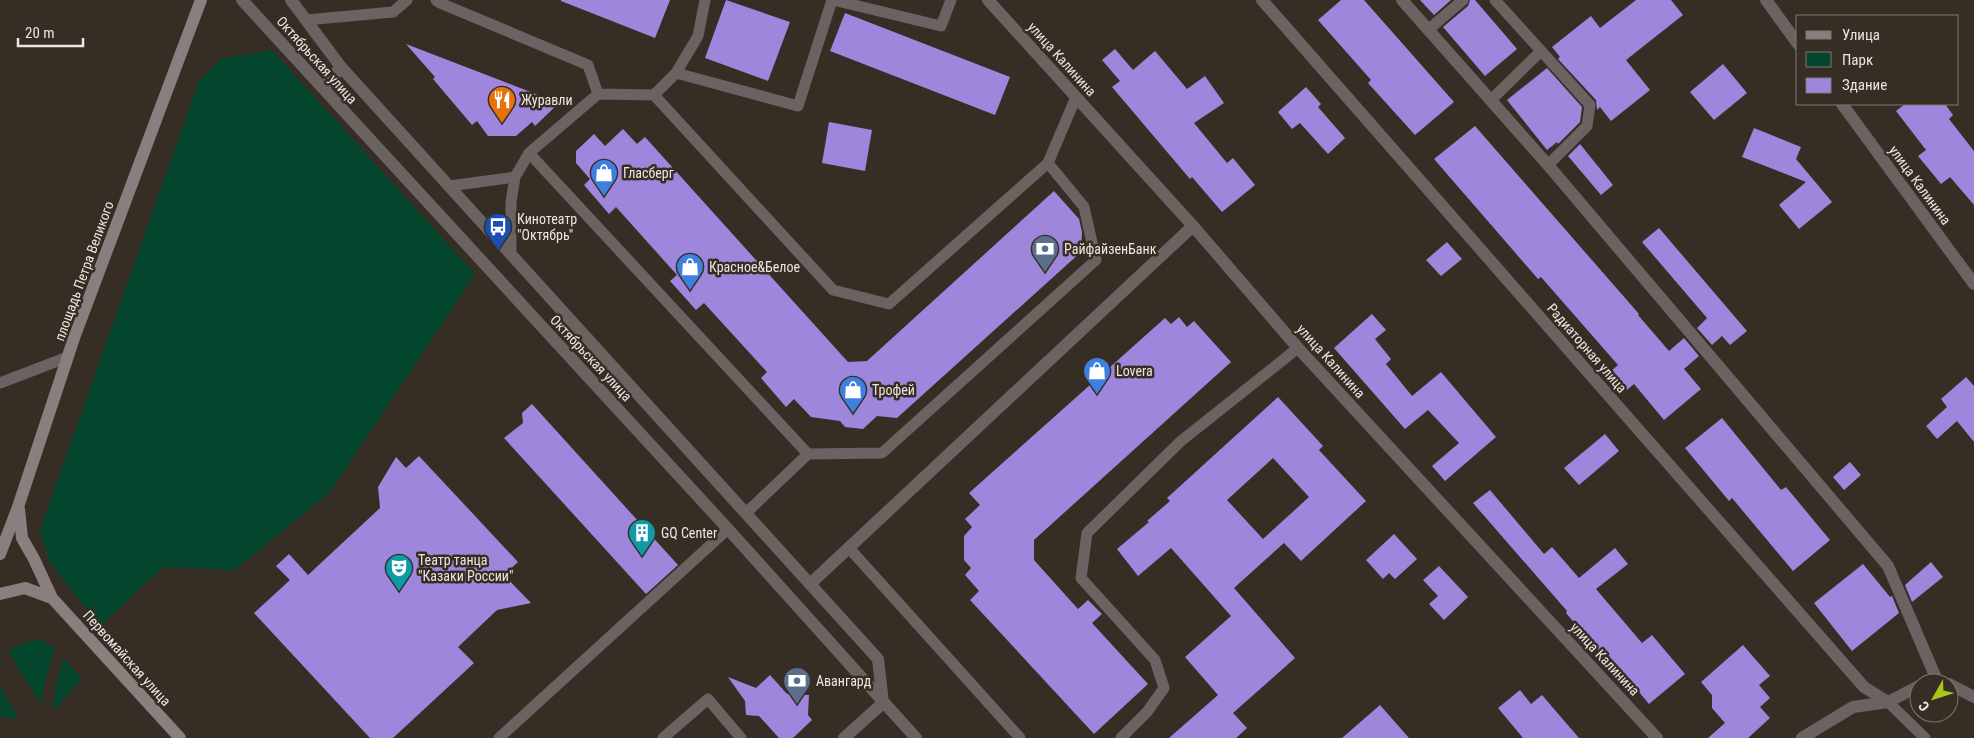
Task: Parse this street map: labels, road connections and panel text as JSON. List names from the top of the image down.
{
  "streets": {
    "main road": ["площадь Петра Великого", "Первомайская улица"],
    "street": ["улица Калинина", "Октябрьская улица", "Радиаторная улица"]
  },
  "places": {
    "restaurant": ["Журавли"],
    "shop": [
      "Гласберг",
      "Красное&Белое",
      "Lovera",
      "Трофей"
    ],
    "bus stop": ["Кинотеатр \"Октябрь\""],
    "bank": ["РайфайзенБанк", "Авангард"],
    "building": ["GQ Center"],
    "theatre": ["Театр танца \"Казаки России\""]
  },
  "legend": ["Улица", "Парк", "Здание"],
  "scale_bar": "20 m",
  "north": "bottom left"
}
